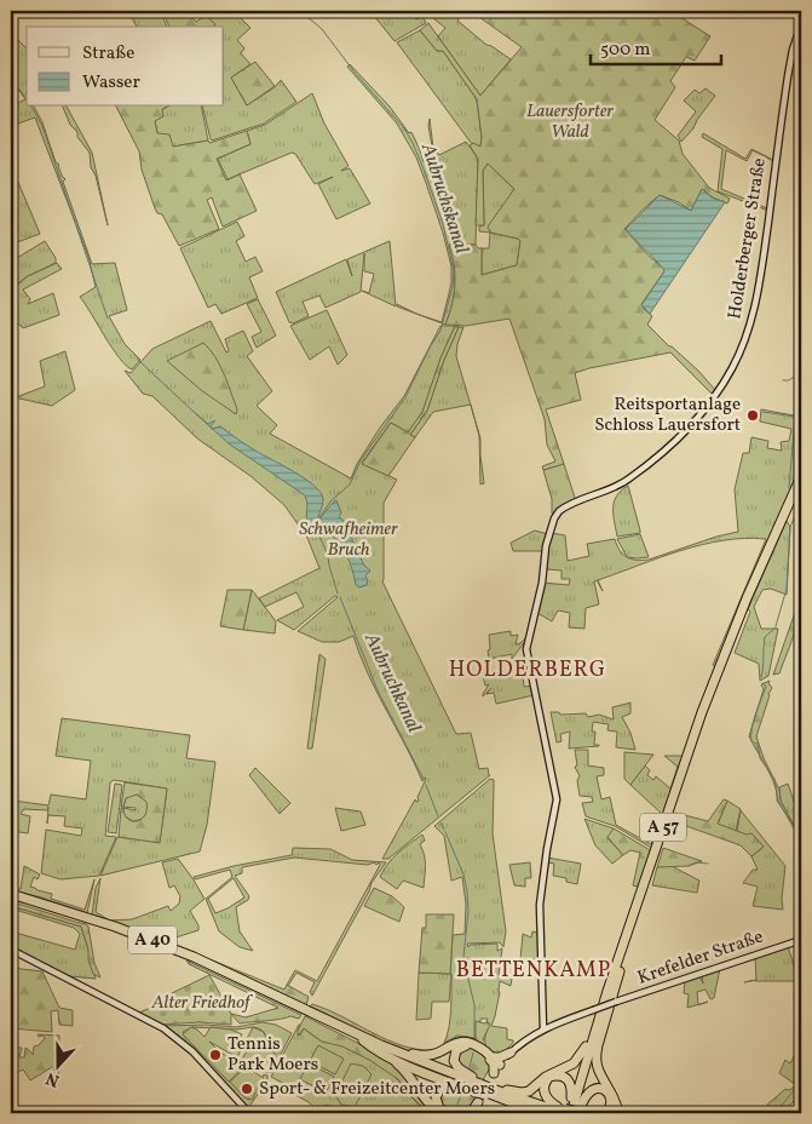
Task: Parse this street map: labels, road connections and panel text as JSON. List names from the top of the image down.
{
  "streets": {
    "highway": ["A 57", "A 40"],
    "main road": ["Holderberger Straße", "Krefelder Straße"]
  },
  "crossings": [
    ["Holderberger Straße", "Krefelder Straße"],
    ["A 57", "A 40"],
    ["A 40", "Krefelder Straße"]
  ],
  "districts": ["HOLDERBERG", "BETTENKAMP"],
  "water": ["Aubruchskanal", "Aubruchkanal"],
  "parks": ["Lauersforter Wald", "Schwafheimer Bruch", "Alter Friedhof"],
  "places": ["Reitsportanlage Schloss Lauersfort", "Tennis Park Moers", "Sport- & Freizeitcenter Moers"],
  "legend": ["Straße", "Wasser"],
  "scale_bar": "500 m",
  "north": "bottom"
}
